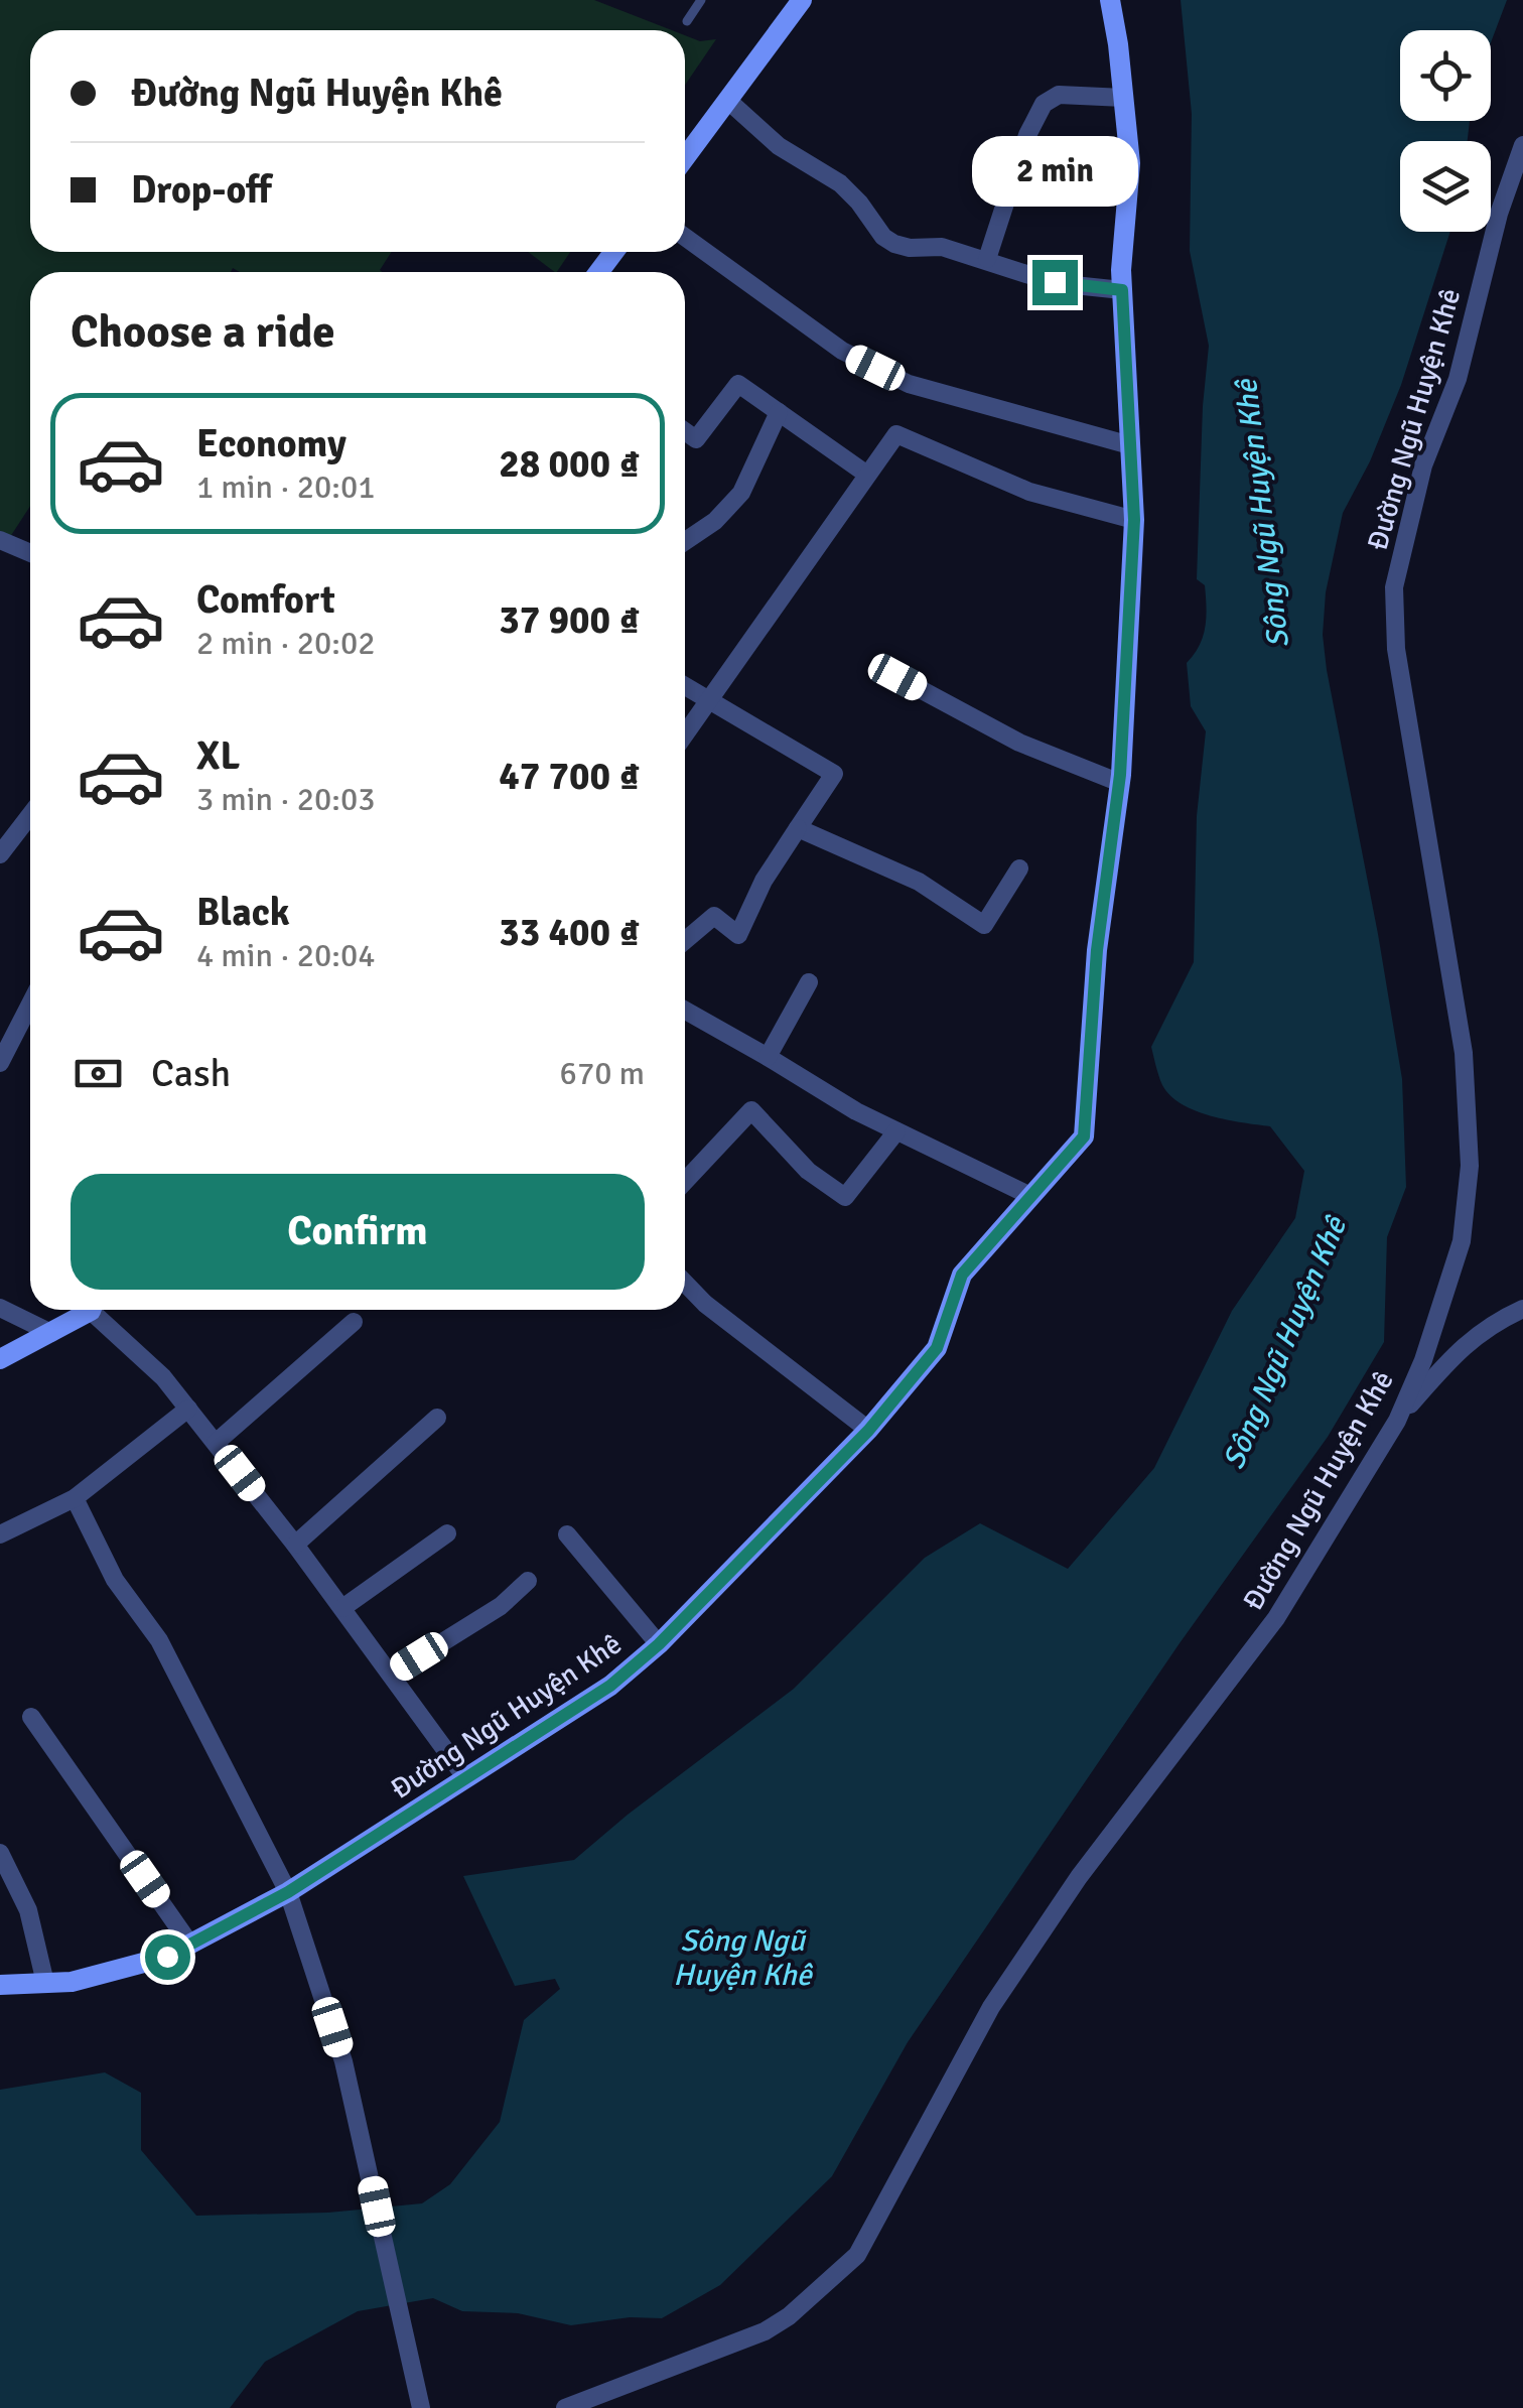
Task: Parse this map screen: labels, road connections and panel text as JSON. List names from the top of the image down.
{
  "streets": {
    "street": ["Đường Ngũ Huyện Khê"]
  },
  "water": ["Sông Ngũ Huyện Khê"],
  "page": {
    "banner": ["Đường Ngũ Huyện Khê", "Drop-off"],
    "bubble": "2 min",
    "heading": "Choose a ride",
    "list": [
      {
        "name": "Economy",
        "note": "1 min · 20:01",
        "value": "28 000 ₫"
      },
      {
        "name": "Comfort",
        "note": "2 min · 20:02",
        "value": "37 900 ₫"
      },
      {
        "name": "XL",
        "note": "3 min · 20:03",
        "value": "47 700 ₫"
      },
      {
        "name": "Black",
        "note": "4 min · 20:04",
        "value": "33 400 ₫"
      }
    ],
    "pay": ["Cash", "670 m"],
    "buttons": "Confirm"
  }
}
